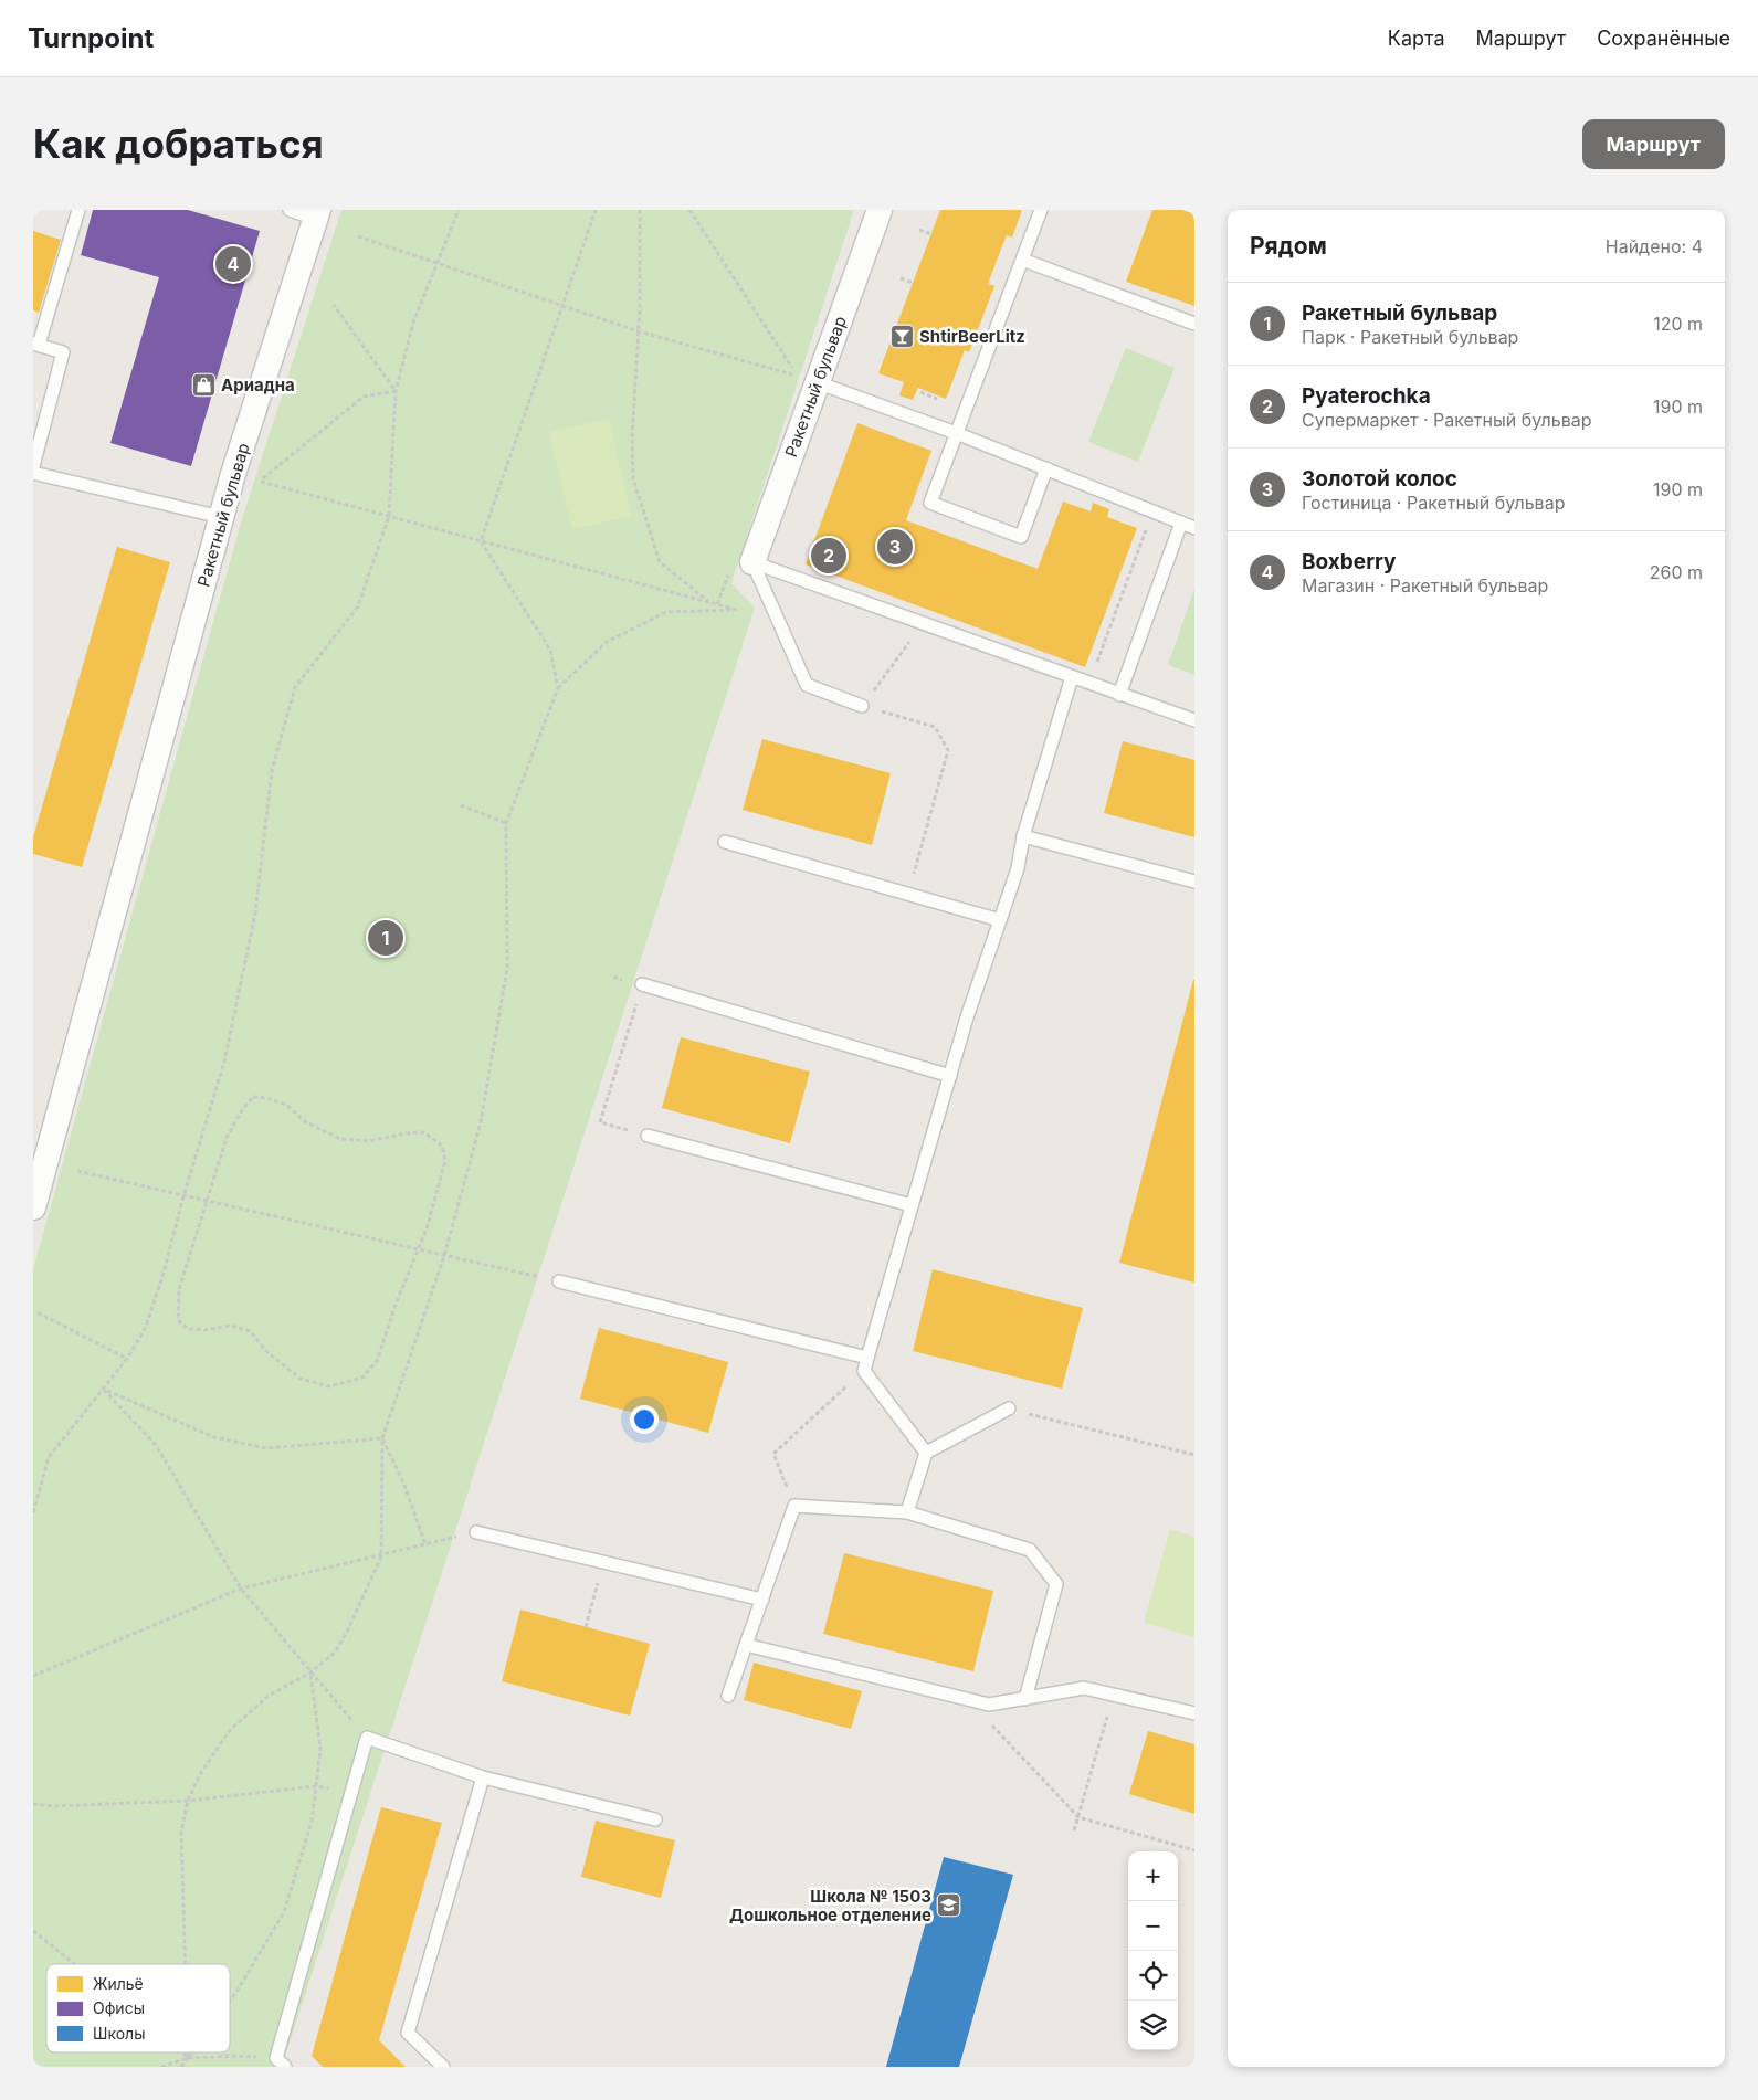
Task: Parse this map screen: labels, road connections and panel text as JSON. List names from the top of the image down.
{
  "streets": {
    "street": ["Ракетный бульвар"]
  },
  "places": {
    "bar": ["ShtirBeerLitz"],
    "shop": ["Ариадна"],
    "school or university": ["Школа № 1503 Дошкольное отделение"]
  },
  "legend": ["Жильё", "Офисы", "Школы"],
  "page": {
    "header": "Turnpoint",
    "nav": ["Карта", "Маршрут", "Сохранённые"],
    "buttons": "Маршрут",
    "title": "Как добраться",
    "heading": ["Рядом", "Найдено: 4"],
    "pins": [
      "4",
      "3",
      "2",
      "1"
    ],
    "list": [
      {
        "mark": "1",
        "name": "Ракетный бульвар",
        "note": "Парк · Ракетный бульвар",
        "value": "120 m"
      },
      {
        "mark": "2",
        "name": "Pyaterochka",
        "note": "Супермаркет · Ракетный бульвар",
        "value": "190 m"
      },
      {
        "mark": "3",
        "name": "Золотой колос",
        "note": "Гостиница · Ракетный бульвар",
        "value": "190 m"
      },
      {
        "mark": "4",
        "name": "Boxberry",
        "note": "Магазин · Ракетный бульвар",
        "value": "260 m"
      }
    ],
    "map_buttons": ["+", "−"]
  }
}
